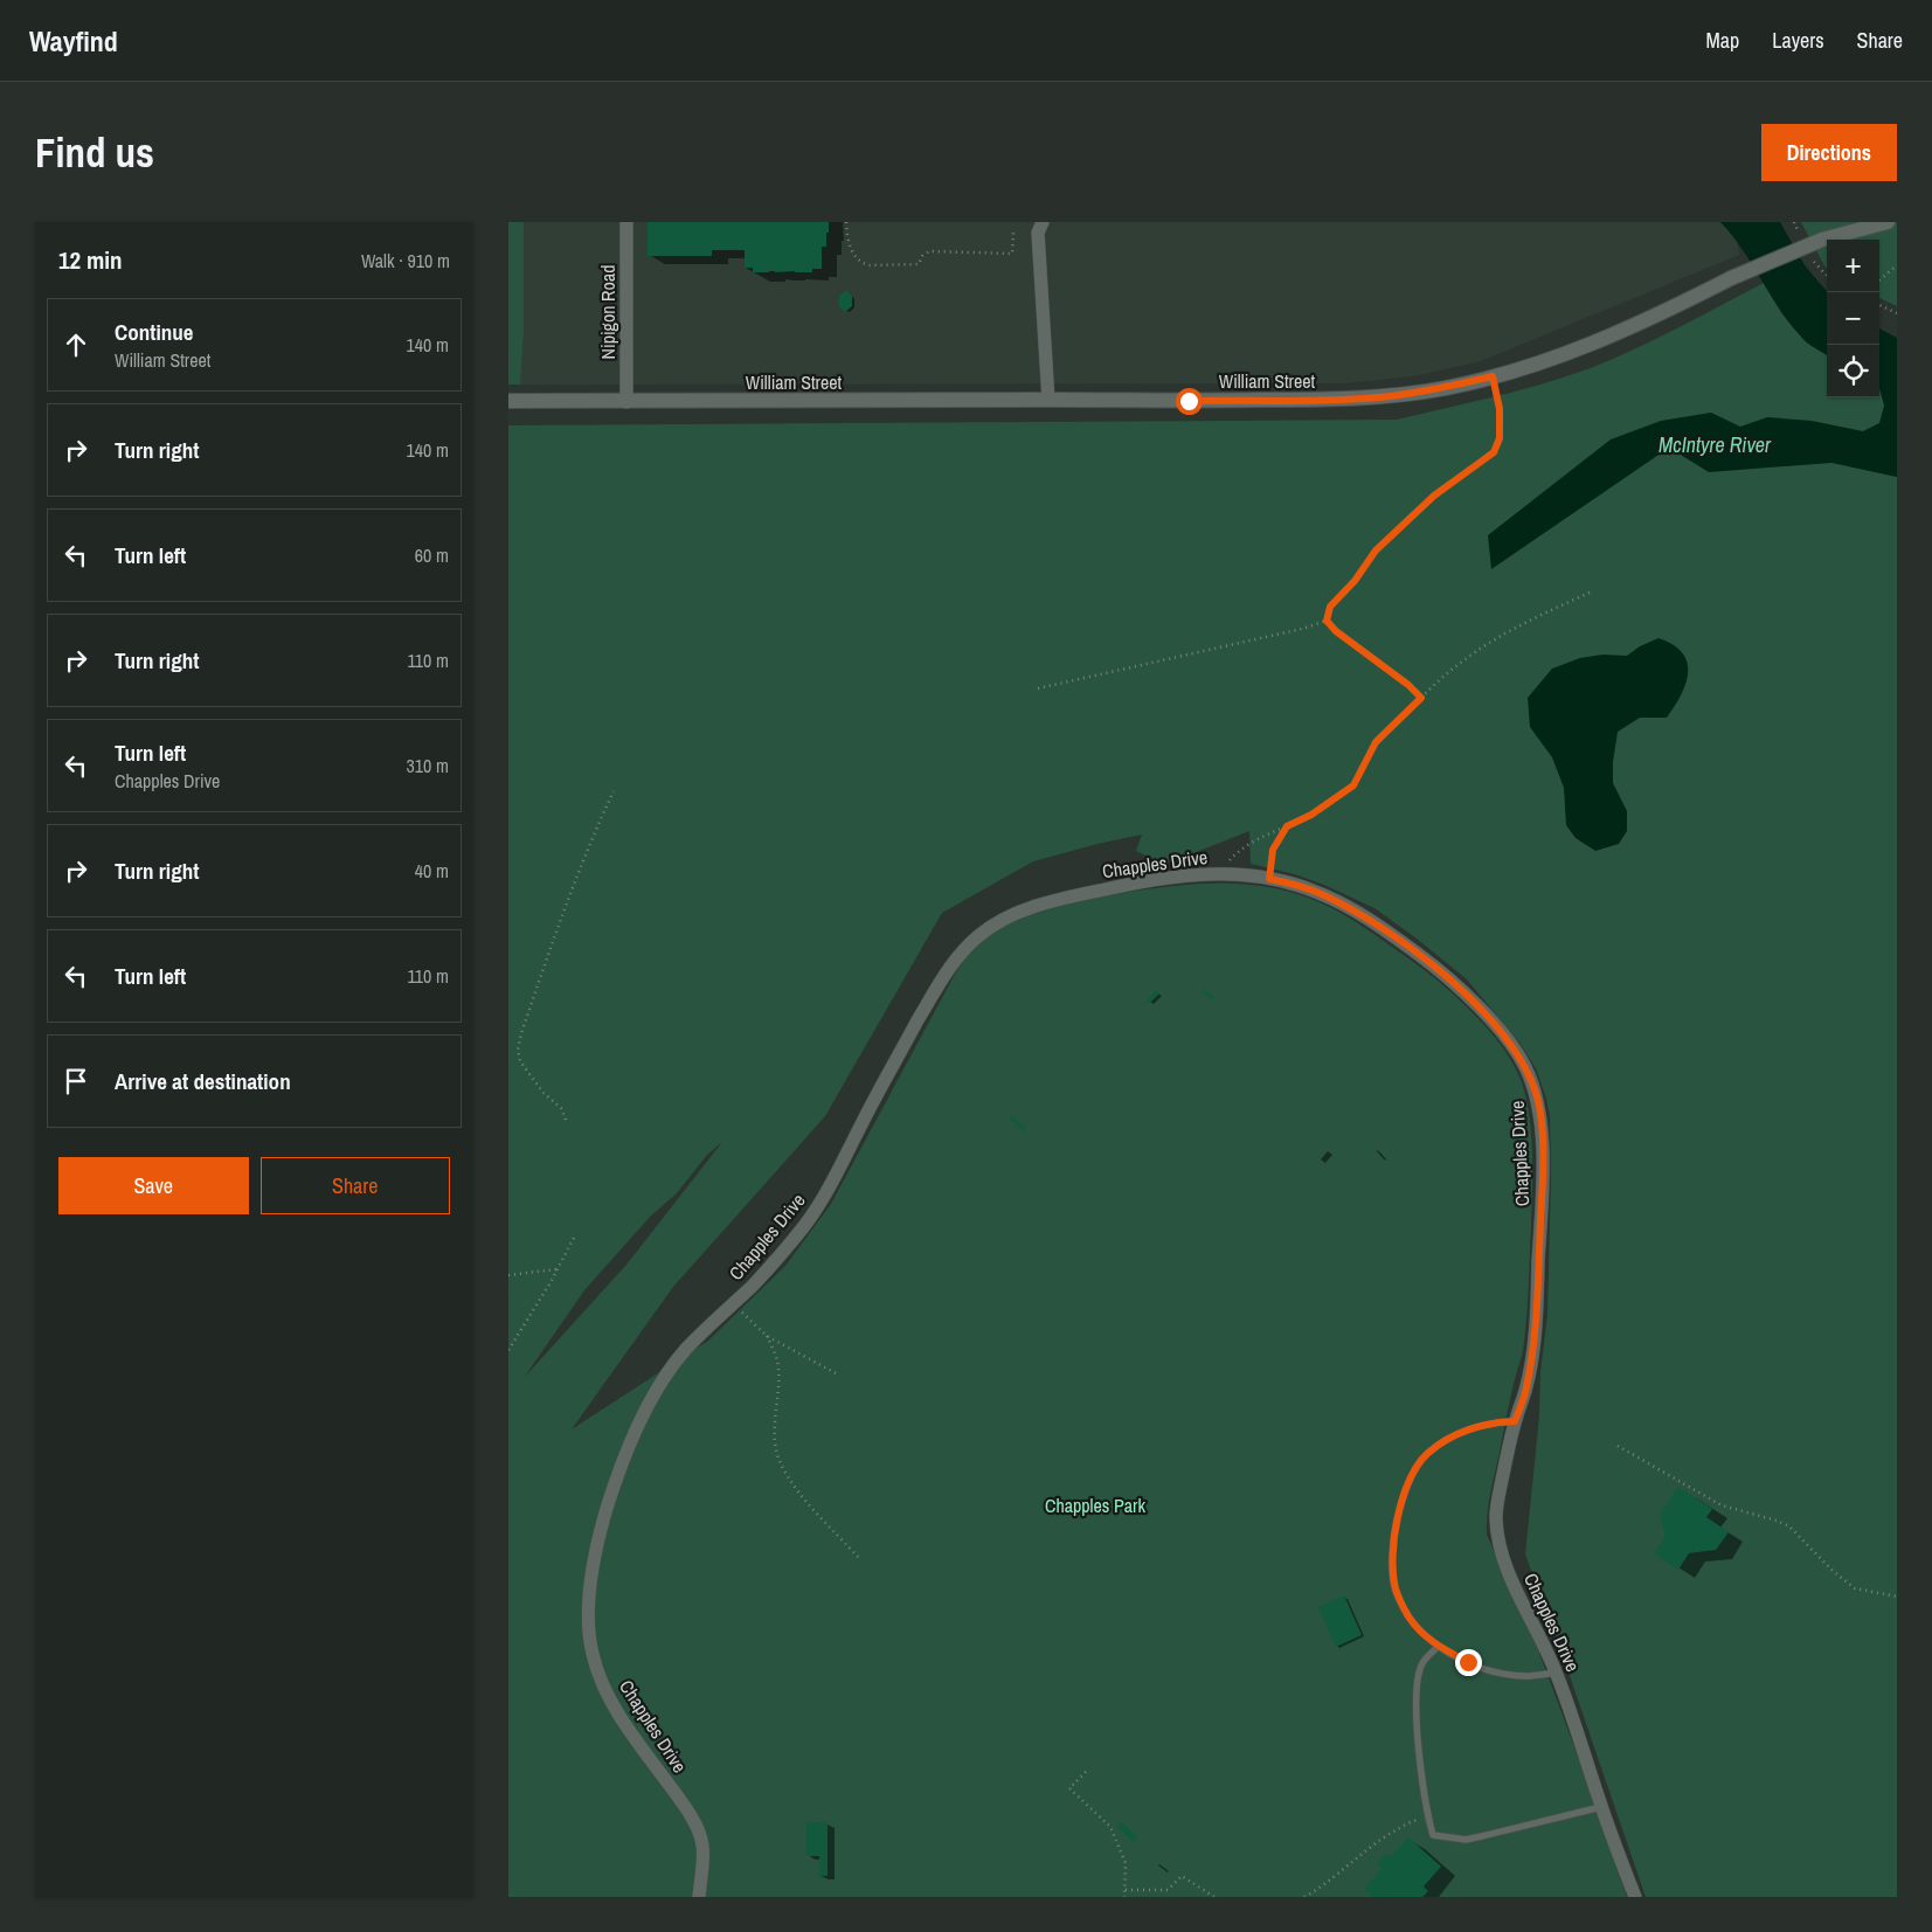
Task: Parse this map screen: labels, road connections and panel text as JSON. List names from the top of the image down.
{
  "streets": {
    "street": ["Nipigon Road", "William Street", "Chapples Drive"]
  },
  "crossings": [
    ["Nipigon Road", "William Street"]
  ],
  "water": ["McIntyre River"],
  "parks": ["Chapples Park"],
  "page": {
    "header": "Wayfind",
    "nav": ["Map", "Layers", "Share"],
    "buttons": [
      "Directions",
      ["Save", "Share"]
    ],
    "title": "Find us",
    "heading": ["12 min", "Walk · 910 m"],
    "map_buttons": ["+", "−"],
    "list": [
      ["Continue", "William Street", "140 m"],
      ["Turn right", "140 m"],
      ["Turn left", "60 m"],
      ["Turn right", "110 m"],
      ["Turn left", "Chapples Drive", "310 m"],
      ["Turn right", "40 m"],
      ["Turn left", "110 m"],
      "Arrive at destination"
    ]
  }
}
